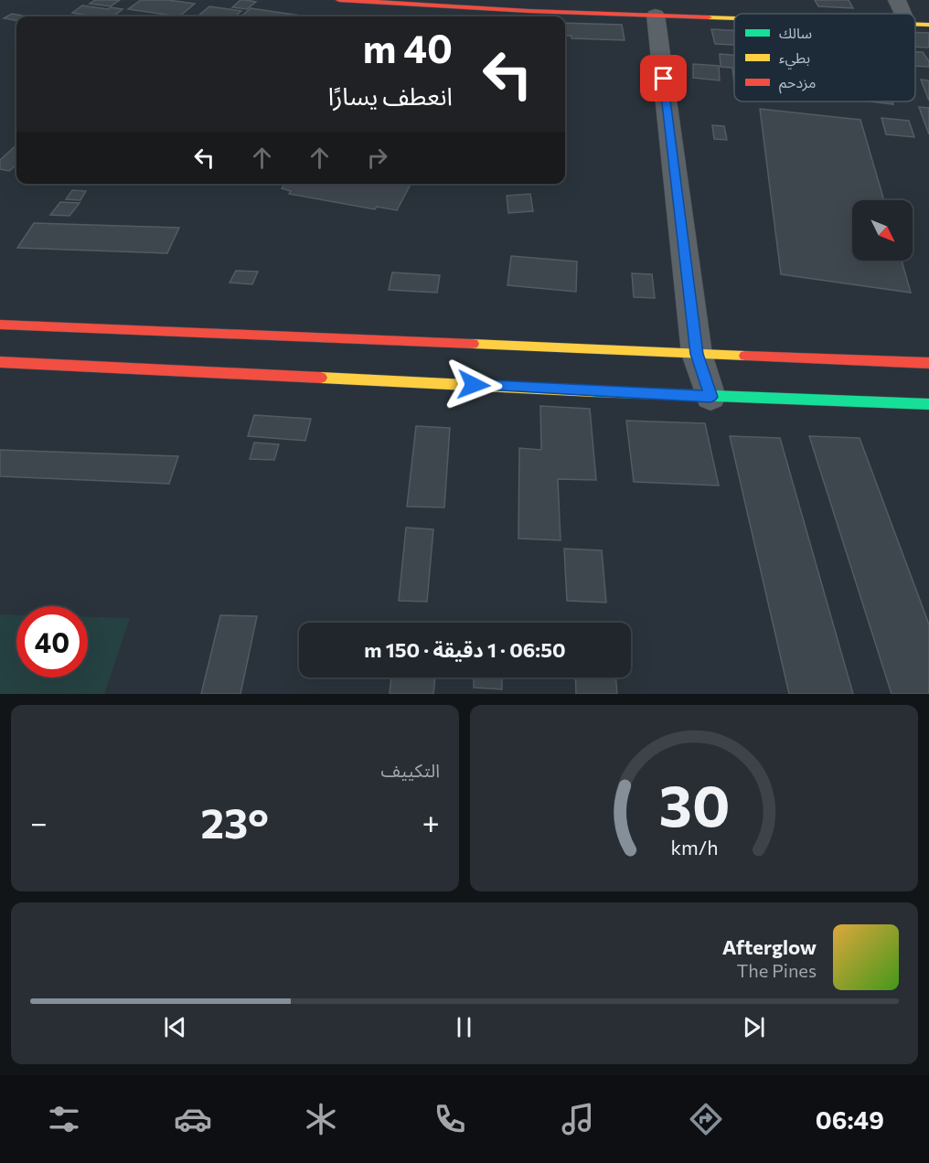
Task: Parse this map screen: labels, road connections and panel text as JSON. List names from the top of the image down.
{
  "legend": ["سالك", "بطيء", "مزدحم"],
  "north": "bottom right",
  "page": {
    "turn": ["40 m", "انعطف يسارًا"],
    "limit": "40",
    "trip": "06:50 · 1 دقيقة · 150 m",
    "tile": "التكييف",
    "heat": ["−", "23°", "+"],
    "song": ["Afterglow", "The Pines"],
    "tabs": "06:49",
    "gauge": ["30", "km/h"]
  }
}
